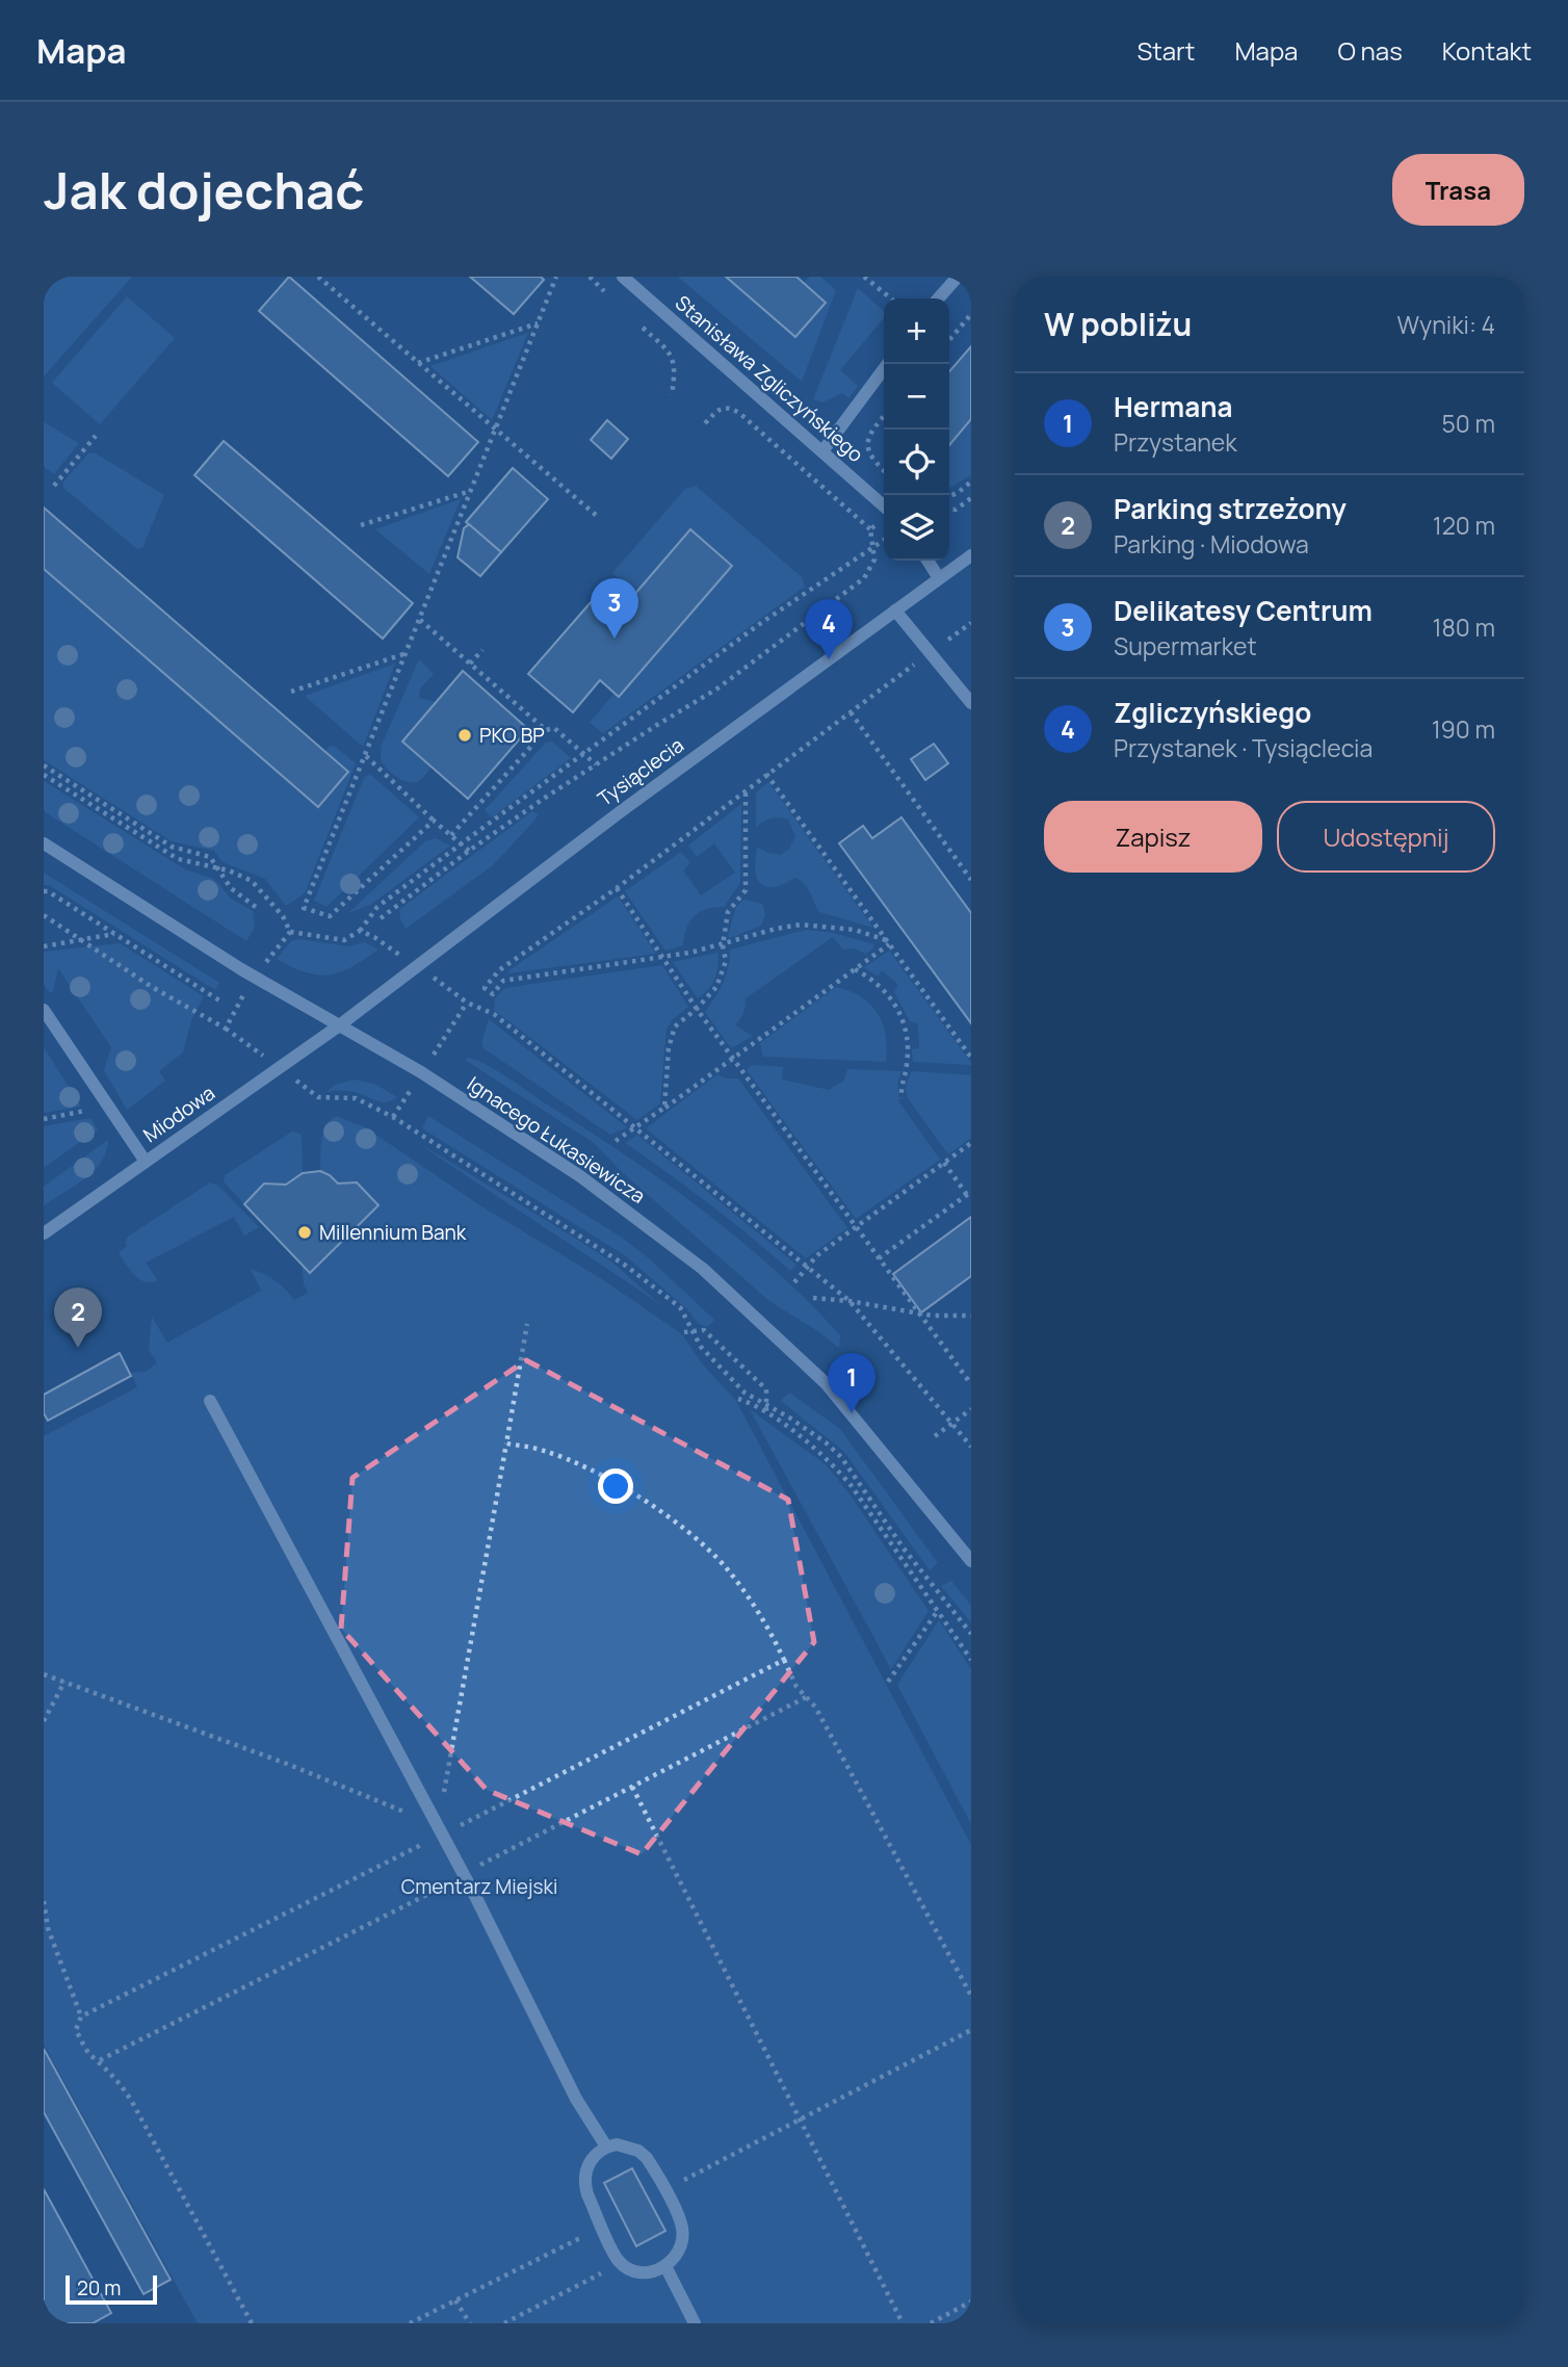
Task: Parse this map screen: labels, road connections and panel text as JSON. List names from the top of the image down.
{
  "streets": {
    "street": [
      "Stanisława Zgliczyńskiego",
      "Tysiąclecia",
      "Miodowa",
      "Ignacego Łukasiewicza"
    ]
  },
  "crossings": [
    ["Tysiąclecia", "Miodowa"],
    ["Tysiąclecia", "Ignacego Łukasiewicza"],
    ["Miodowa", "Ignacego Łukasiewicza"]
  ],
  "parks": ["Cmentarz Miejski"],
  "places": ["PKO BP", "Millennium Bank"],
  "scale_bar": "20 m",
  "page": {
    "header": "Mapa",
    "nav": [
      "Start",
      "Mapa",
      "O nas",
      "Kontakt"
    ],
    "buttons": [
      "Trasa",
      ["Zapisz", "Udostępnij"]
    ],
    "title": "Jak dojechać",
    "heading": ["W pobliżu", "Wyniki: 4"],
    "map_buttons": ["+", "−"],
    "list": [
      {
        "mark": "1",
        "name": "Hermana",
        "note": "Przystanek",
        "value": "50 m"
      },
      {
        "mark": "2",
        "name": "Parking strzeżony",
        "note": "Parking · Miodowa",
        "value": "120 m"
      },
      {
        "mark": "3",
        "name": "Delikatesy Centrum",
        "note": "Supermarket",
        "value": "180 m"
      },
      {
        "mark": "4",
        "name": "Zgliczyńskiego",
        "note": "Przystanek · Tysiąclecia",
        "value": "190 m"
      }
    ],
    "pins": [
      "3",
      "4",
      "2",
      "1"
    ],
    "scale": "20 m"
  }
}
